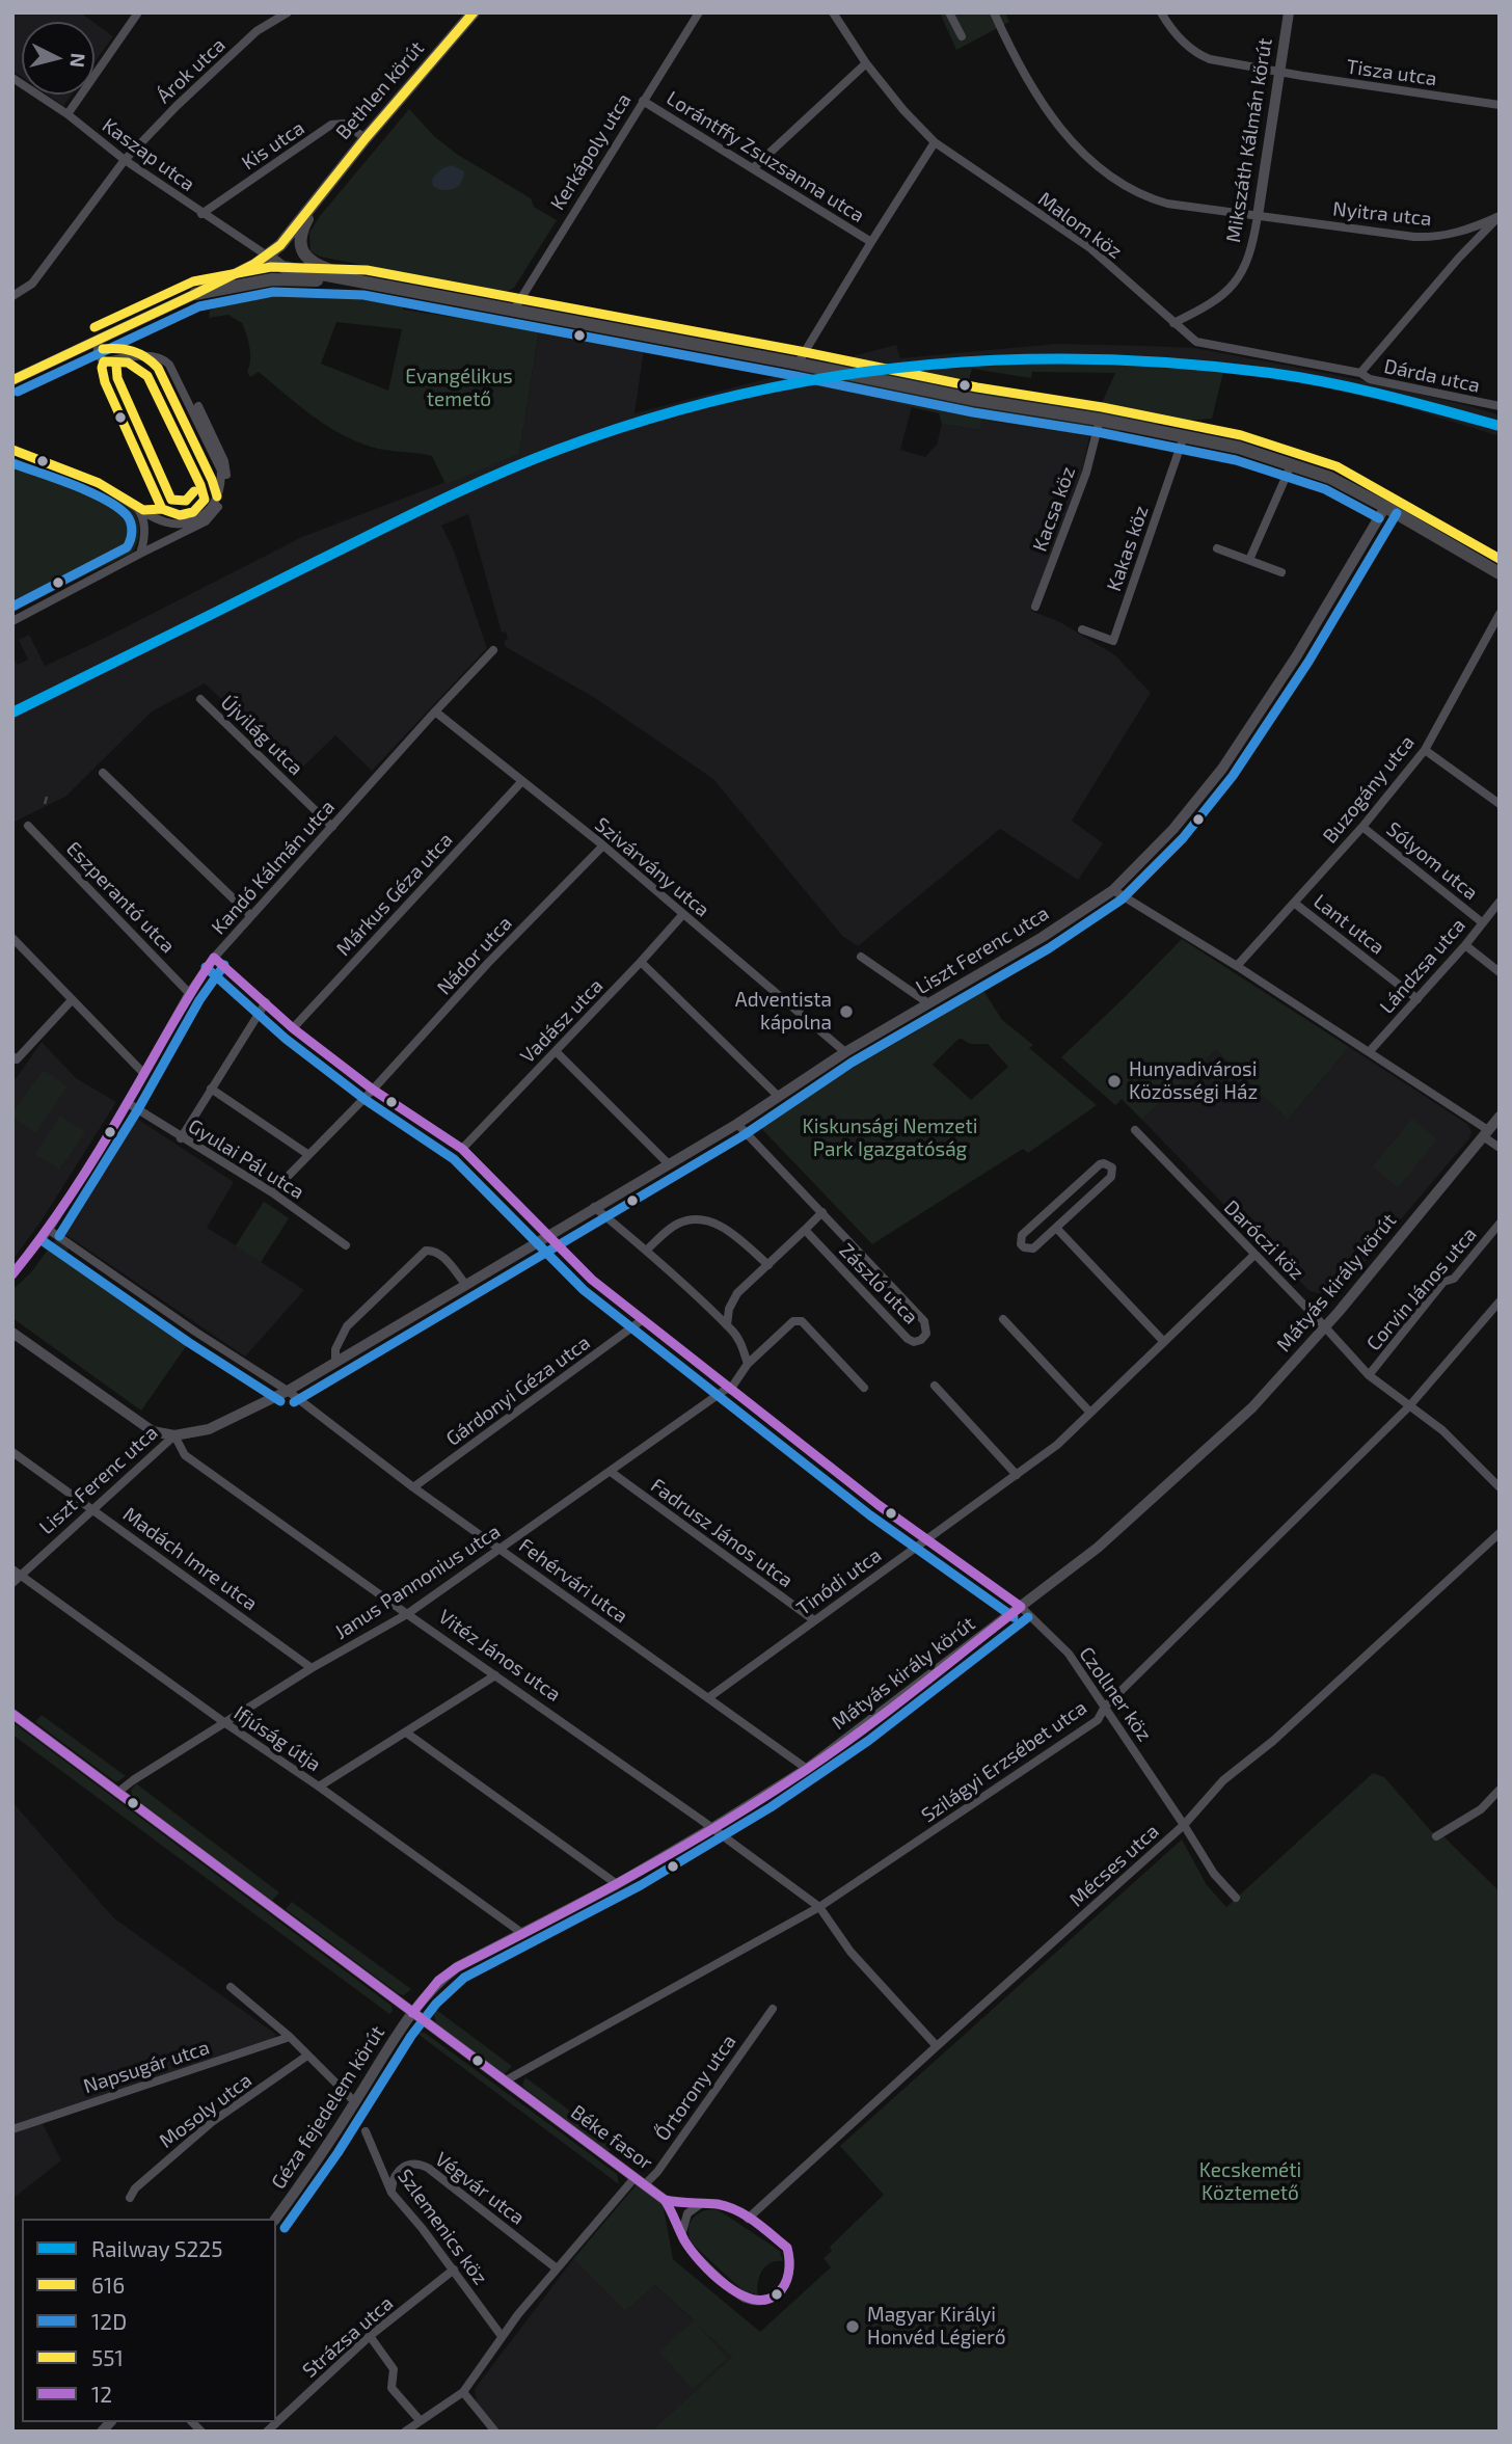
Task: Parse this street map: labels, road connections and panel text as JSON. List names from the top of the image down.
{
  "streets": {
    "main road": ["Bethlen körút"],
    "street": [
      "Árok utca",
      "Tisza utca",
      "Mikszáth Kálmán körút",
      "Kis utca",
      "Kerkápoly utca",
      "Kaszap utca",
      "Lorántffy Zsuzsanna utca",
      "Nyitra utca",
      "Malom köz",
      "Dárda utca",
      "Kacsa köz",
      "Kakas köz",
      "Újvilág utca",
      "Buzogány utca",
      "Sólyom utca",
      "Kandó Kálmán utca",
      "Szivárvány utca",
      "Márkus Géza utca",
      "Eszperantó utca",
      "Lant utca",
      "Liszt Ferenc utca",
      "Nádor utca",
      "Lándzsa utca",
      "Vadász utca",
      "Gyulai Pál utca",
      "Daróczi köz",
      "Mátyás király körút",
      "Zászló utca",
      "Corvin János utca",
      "Gárdonyi Géza utca",
      "Fadrusz János utca",
      "Madách Imre utca",
      "Fehérvári utca",
      "Janus Pannonius utca",
      "Tinódi utca",
      "Vitéz János utca",
      "Czollner köz",
      "Ifjúság útja",
      "Szilágyi Erzsébet utca",
      "Mécses utca",
      "Napsugár utca",
      "Őrtorony utca",
      "Géza fejedelem körút",
      "Mosoly utca",
      "Béke fasor",
      "Végvár utca",
      "Szlemenics köz",
      "Strázsa utca"
    ]
  },
  "crossings": [
    ["Árok utca", "Kaszap utca"],
    ["Tisza utca", "Mikszáth Kálmán körút"],
    ["Bethlen körút", "Kis utca"],
    ["Mikszáth Kálmán körút", "Nyitra utca"],
    ["Mikszáth Kálmán körút", "Malom köz"],
    ["Kis utca", "Kaszap utca"],
    ["Kerkápoly utca", "Lorántffy Zsuzsanna utca"],
    ["Nyitra utca", "Malom köz"],
    ["Nyitra utca", "Dárda utca"],
    ["Malom köz", "Dárda utca"],
    ["Újvilág utca", "Kandó Kálmán utca"],
    ["Buzogány utca", "Sólyom utca"],
    ["Buzogány utca", "Lant utca"],
    ["Sólyom utca", "Lándzsa utca"],
    ["Kandó Kálmán utca", "Szivárvány utca"],
    ["Kandó Kálmán utca", "Eszperantó utca"],
    ["Kandó Kálmán utca", "Gyulai Pál utca"],
    ["Kandó Kálmán utca", "Fehérvári utca"],
    ["Kandó Kálmán utca", "Czollner köz"],
    ["Szivárvány utca", "Márkus Géza utca"],
    ["Szivárvány utca", "Liszt Ferenc utca"],
    ["Szivárvány utca", "Nádor utca"],
    ["Szivárvány utca", "Vadász utca"],
    ["Márkus Géza utca", "Czollner köz"],
    ["Lant utca", "Lándzsa utca"],
    ["Liszt Ferenc utca", "Zászló utca"],
    ["Liszt Ferenc utca", "Madách Imre utca"],
    ["Liszt Ferenc utca", "Fehérvári utca"],
    ["Liszt Ferenc utca", "Vitéz János utca"],
    ["Liszt Ferenc utca", "Czollner köz"],
    ["Liszt Ferenc utca", "Ifjúság útja"],
    ["Nádor utca", "Gyulai Pál utca"],
    ["Nádor utca", "Czollner köz"],
    ["Vadász utca", "Czollner köz"],
    ["Daróczi köz", "Mátyás király körút"],
    ["Daróczi köz", "Corvin János utca"],
    ["Daróczi köz", "Tinódi utca"],
    ["Daróczi köz", "Szilágyi Erzsébet utca"],
    ["Mátyás király körút", "Fehérvári utca"],
    ["Mátyás király körút", "Vitéz János utca"],
    ["Mátyás király körút", "Czollner köz"],
    ["Mátyás király körút", "Ifjúság útja"],
    ["Mátyás király körút", "Géza fejedelem körút"],
    ["Mátyás király körút", "Béke fasor"],
    ["Gárdonyi Géza utca", "Fehérvári utca"],
    ["Gárdonyi Géza utca", "Czollner köz"],
    ["Fadrusz János utca", "Janus Pannonius utca"],
    ["Fadrusz János utca", "Tinódi utca"],
    ["Madách Imre utca", "Janus Pannonius utca"],
    ["Fehérvári utca", "Janus Pannonius utca"],
    ["Fehérvári utca", "Tinódi utca"],
    ["Janus Pannonius utca", "Vitéz János utca"],
    ["Janus Pannonius utca", "Czollner köz"],
    ["Janus Pannonius utca", "Ifjúság útja"],
    ["Janus Pannonius utca", "Béke fasor"],
    ["Tinódi utca", "Czollner köz"],
    ["Vitéz János utca", "Szilágyi Erzsébet utca"],
    ["Vitéz János utca", "Mécses utca"],
    ["Czollner köz", "Szilágyi Erzsébet utca"],
    ["Czollner köz", "Mécses utca"],
    ["Szilágyi Erzsébet utca", "Béke fasor"],
    ["Mécses utca", "Béke fasor"],
    ["Őrtorony utca", "Béke fasor"],
    ["Géza fejedelem körút", "Béke fasor"],
    ["Végvár utca", "Szlemenics köz"],
    ["Szlemenics köz", "Strázsa utca"]
  ],
  "parks": ["Evangélikus temető", "Kiskunsági Nemzeti Park Igazgatóság", "Kecskeméti Köztemető"],
  "places": ["Adventista kápolna", "Hunyadivárosi Közösségi Ház", "Magyar Királyi Honvéd Légierő"],
  "lines": [
    "transit line 616",
    "transit line 551",
    "transit line 12D",
    "rail line S225",
    "transit line 12"
  ],
  "legend": [
    "Railway S225",
    "616",
    "12D",
    "551",
    "12"
  ],
  "north": "right"
}
